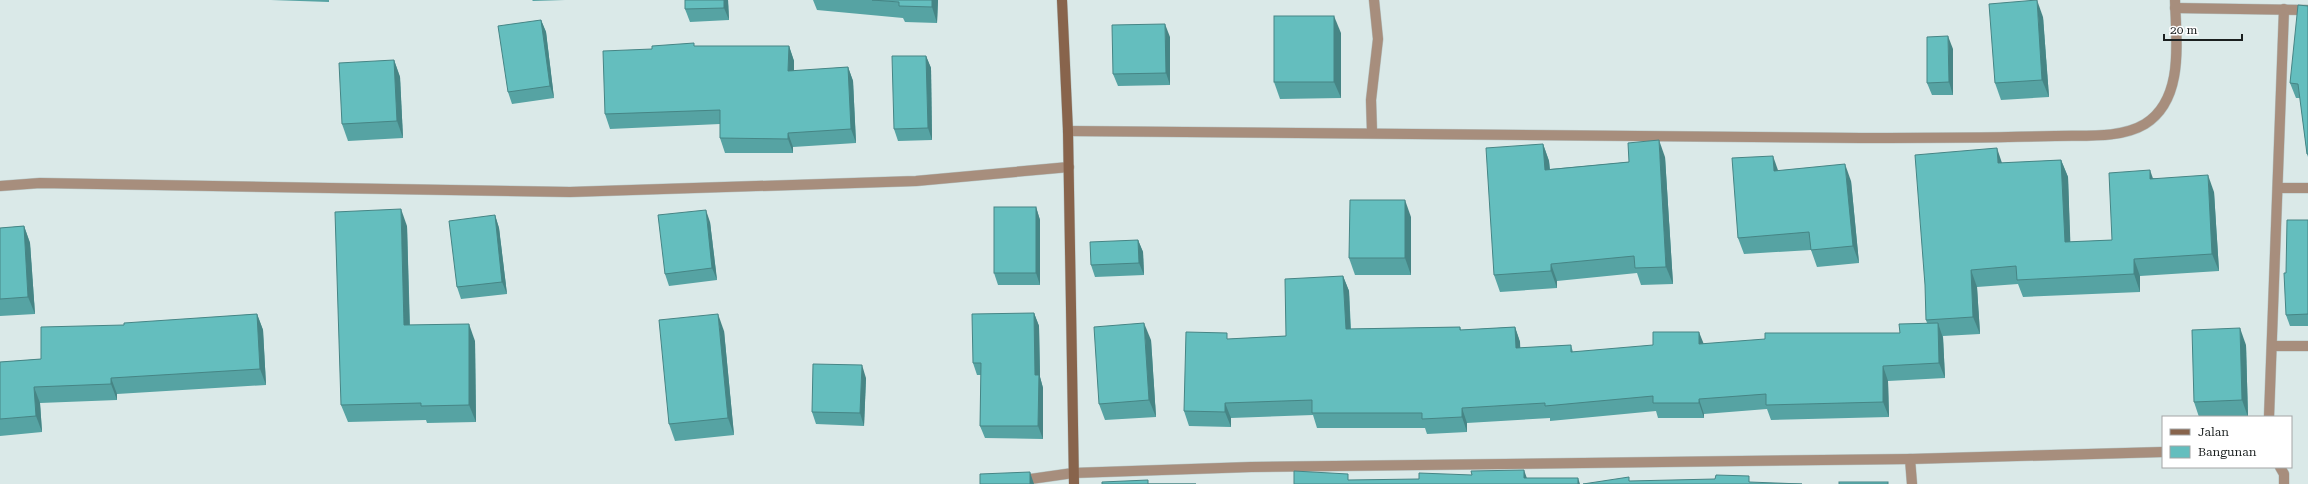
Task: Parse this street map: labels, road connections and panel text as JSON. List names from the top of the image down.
{
  "legend": ["Jalan", "Bangunan"],
  "scale_bar": "20 m"
}
